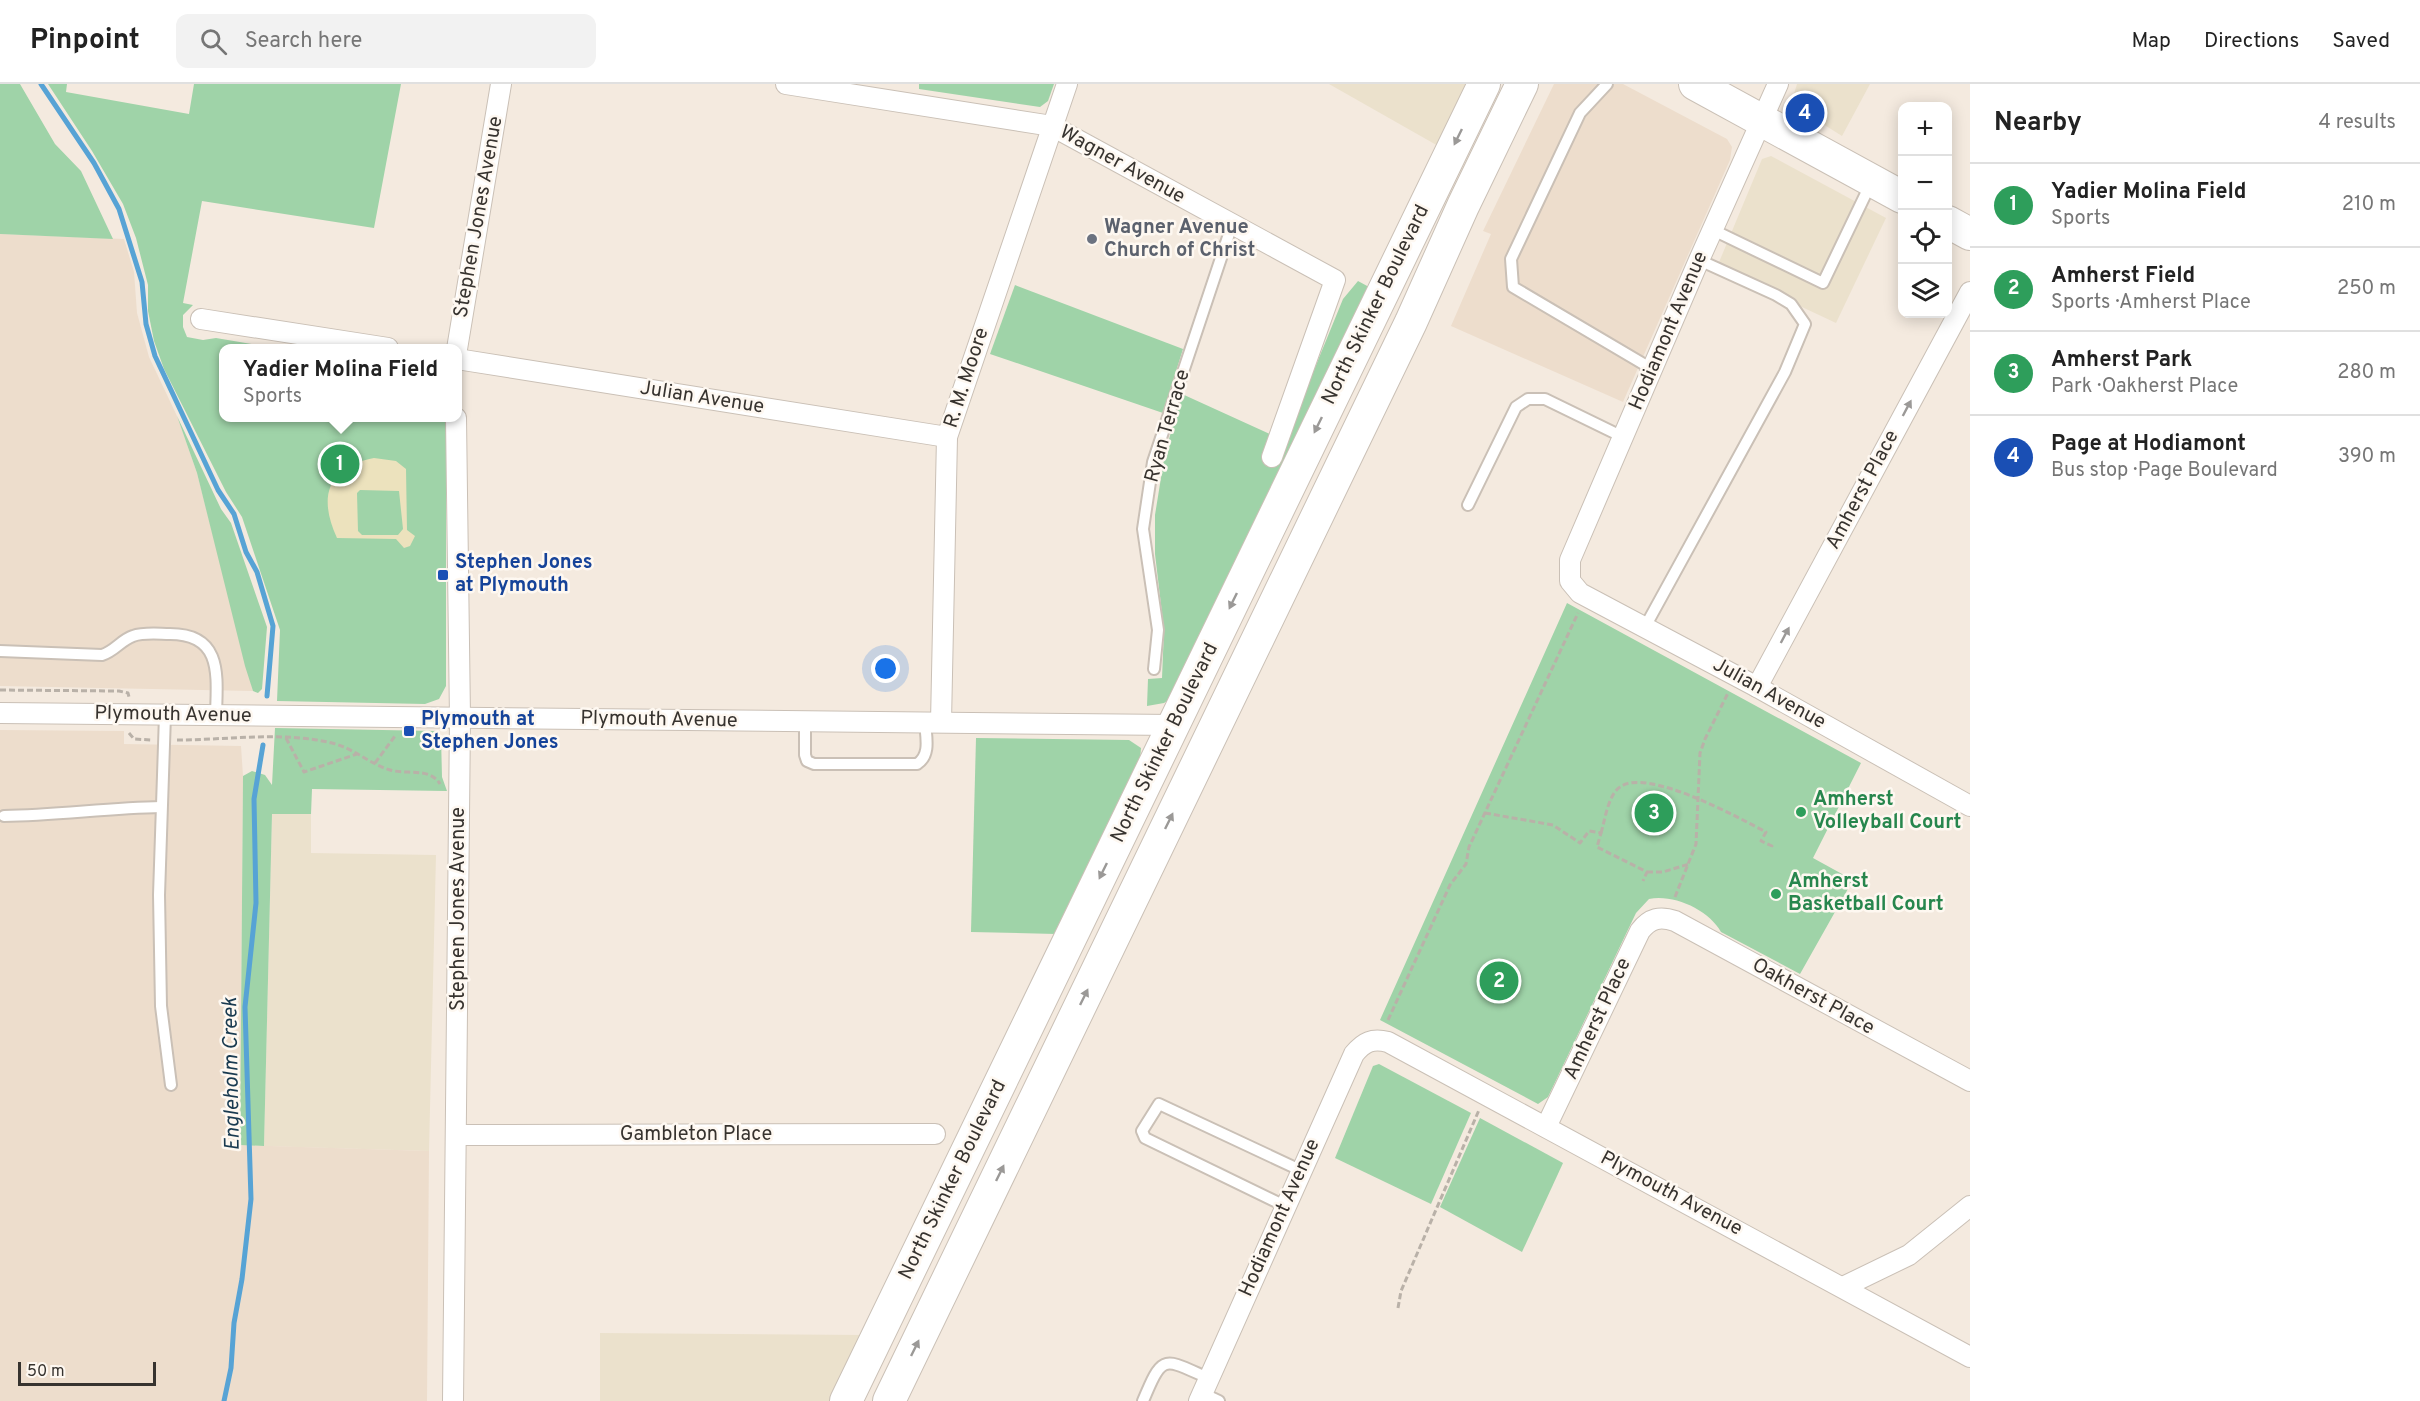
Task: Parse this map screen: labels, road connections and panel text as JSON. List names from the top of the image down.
{
  "streets": {
    "main road": ["North Skinker Boulevard"],
    "street": [
      "Wagner Avenue",
      "Stephen Jones Avenue",
      "Hodiamont Avenue",
      "R. M. Moore",
      "Julian Avenue",
      "Amherst Place",
      "Plymouth Avenue",
      "Oakherst Place",
      "Gambleton Place"
    ],
    "lane": ["Ryan Terrace"]
  },
  "crossings": [
    ["Wagner Avenue", "R. M. Moore"],
    ["Wagner Avenue", "Ryan Terrace"],
    ["Stephen Jones Avenue", "Plymouth Avenue"],
    ["Stephen Jones Avenue", "Gambleton Place"],
    ["North Skinker Boulevard", "Plymouth Avenue"],
    ["Hodiamont Avenue", "Julian Avenue"],
    ["Hodiamont Avenue", "Plymouth Avenue"],
    ["R. M. Moore", "Julian Avenue"],
    ["R. M. Moore", "Plymouth Avenue"],
    ["Julian Avenue", "Amherst Place"],
    ["Amherst Place", "Plymouth Avenue"],
    ["Amherst Place", "Oakherst Place"]
  ],
  "one_way": ["Amherst Place"],
  "water": ["Engleholm Creek"],
  "places": {
    "other": ["Wagner Avenue Church of Christ", "Amherst Volleyball Court", "Amherst Basketball Court"],
    "transit": ["Stephen Jones at Plymouth", "Plymouth at Stephen Jones"]
  },
  "scale_bar": "50 m",
  "page": {
    "header": "Pinpoint",
    "search": "Search here",
    "nav": ["Map", "Directions", "Saved"],
    "heading": ["Nearby", "4 results"],
    "pins": [
      "4",
      "1",
      "3",
      "2"
    ],
    "map_buttons": ["+", "−"],
    "list": [
      {
        "mark": "1",
        "name": "Yadier Molina Field",
        "note": "Sports",
        "value": "210 m"
      },
      {
        "mark": "2",
        "name": "Amherst Field",
        "note": "Sports · Amherst Place",
        "value": "250 m"
      },
      {
        "mark": "3",
        "name": "Amherst Park",
        "note": "Park · Oakherst Place",
        "value": "280 m"
      },
      {
        "mark": "4",
        "name": "Page at Hodiamont",
        "note": "Bus stop · Page Boulevard",
        "value": "390 m"
      }
    ],
    "popup": ["Yadier Molina Field", "Sports"],
    "scale": "50 m"
  }
}
